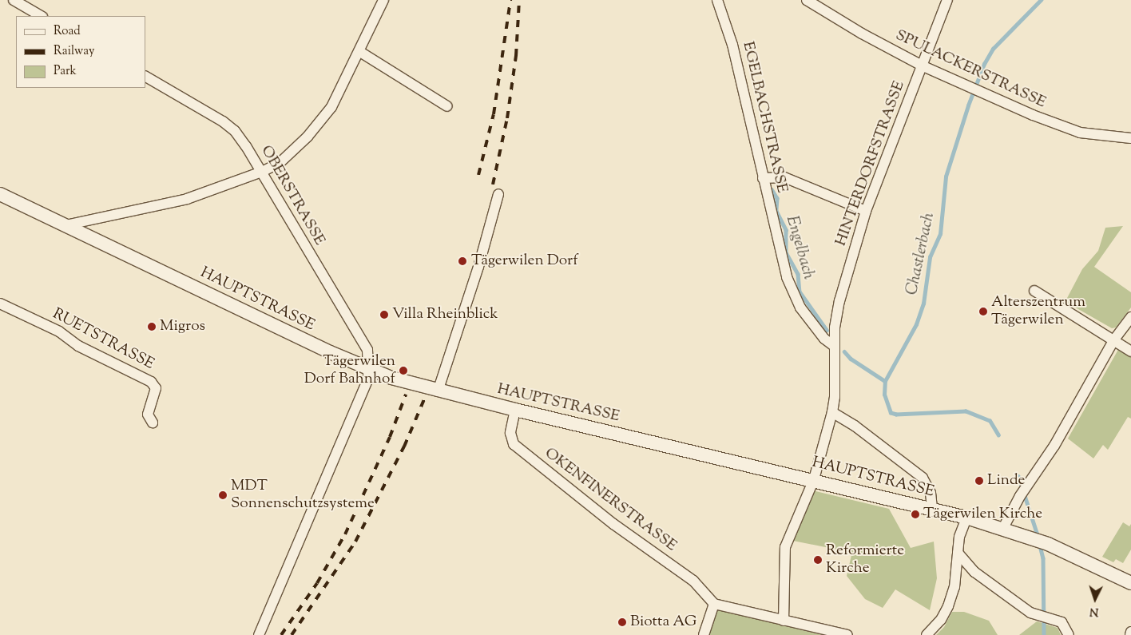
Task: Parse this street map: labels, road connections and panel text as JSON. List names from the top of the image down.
{
  "streets": {
    "street": [
      "SPULACKERSTRASSE",
      "EGELBACHSTRASSE",
      "HINTERDORFSTRASSE",
      "OBERSTRASSE",
      "HAUPTSTRASSE",
      "RUETSTRASSE",
      "OKENFINERSTRASSE"
    ]
  },
  "crossings": [
    ["SPULACKERSTRASSE", "HINTERDORFSTRASSE"],
    ["EGELBACHSTRASSE", "HINTERDORFSTRASSE"],
    ["HINTERDORFSTRASSE", "HAUPTSTRASSE"],
    ["OBERSTRASSE", "HAUPTSTRASSE"],
    ["HAUPTSTRASSE", "OKENFINERSTRASSE"]
  ],
  "water": ["Engelbach", "Chastlerbach"],
  "places": [
    "Tägerwilen Dorf",
    "Alterszentrum Tägerwilen",
    "Villa Rheinblick",
    "Migros",
    "Tägerwilen Dorf Bahnhof",
    "Linde",
    "MDT Sonnenschutzsysteme",
    "Tägerwilen Kirche",
    "Reformierte Kirche",
    "Biotta AG"
  ],
  "legend": ["Road", "Railway", "Park"],
  "north": "bottom"
}
